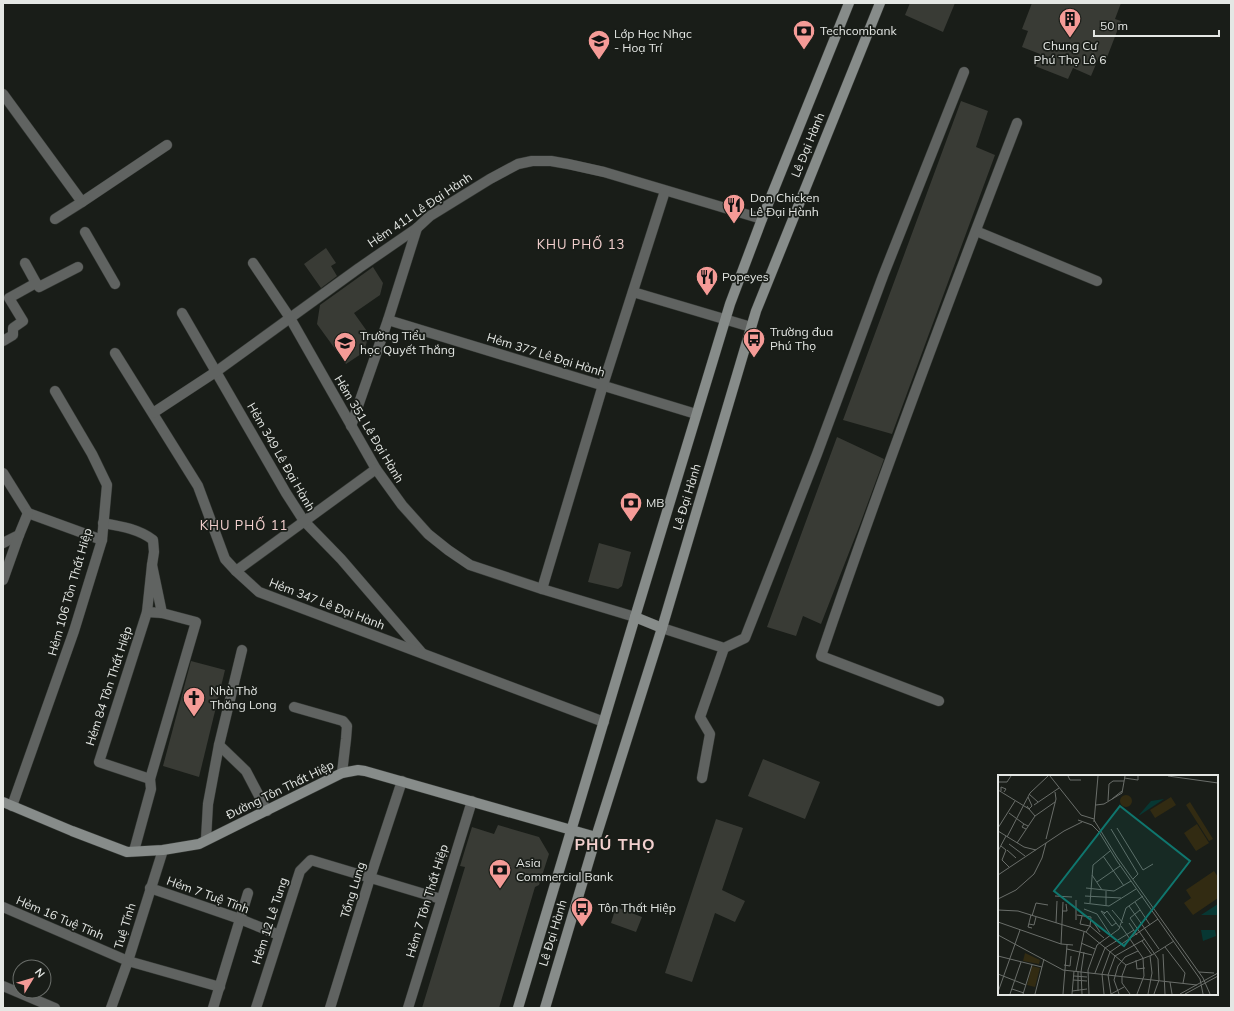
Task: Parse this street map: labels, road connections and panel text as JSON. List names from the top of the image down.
{
  "streets": {
    "main road": ["Lê Đại Hành", "Đường Tôn Thất Hiệp"],
    "street": [
      "Hẻm 411 Lê Đại Hành",
      "Hẻm 377 Lê Đại Hành",
      "Hẻm 351 Lê Đại Hành",
      "Hẻm 349 Lê Đại Hành",
      "Hẻm 106 Tôn Thất Hiệp",
      "Hẻm 347 Lê Đại Hành",
      "Hẻm 84 Tôn Thất Hiệp",
      "Tổng Lung",
      "Hẻm 7 Tuệ Tĩnh",
      "Hẻm 7 Tôn Thất Hiệp",
      "Hẻm 16 Tuệ Tĩnh",
      "Hẻm 12 Lê Tung",
      "Tuệ Tĩnh"
    ]
  },
  "crossings": [
    ["Lê Đại Hành", "Hẻm 411 Lê Đại Hành"],
    ["Lê Đại Hành", "Hẻm 377 Lê Đại Hành"],
    ["Lê Đại Hành", "Hẻm 351 Lê Đại Hành"],
    ["Lê Đại Hành", "Hẻm 347 Lê Đại Hành"],
    ["Lê Đại Hành", "Đường Tôn Thất Hiệp"],
    ["Hẻm 411 Lê Đại Hành", "Hẻm 351 Lê Đại Hành"],
    ["Hẻm 411 Lê Đại Hành", "Hẻm 349 Lê Đại Hành"],
    ["Hẻm 411 Lê Đại Hành", "Hẻm 347 Lê Đại Hành"],
    ["Hẻm 349 Lê Đại Hành", "Hẻm 347 Lê Đại Hành"],
    ["Hẻm 106 Tôn Thất Hiệp", "Đường Tôn Thất Hiệp"],
    ["Đường Tôn Thất Hiệp", "Tổng Lung"],
    ["Đường Tôn Thất Hiệp", "Hẻm 7 Tôn Thất Hiệp"],
    ["Đường Tôn Thất Hiệp", "Tuệ Tĩnh"],
    ["Tổng Lung", "Hẻm 12 Lê Tung"],
    ["Hẻm 7 Tuệ Tĩnh", "Hẻm 12 Lê Tung"],
    ["Hẻm 7 Tuệ Tĩnh", "Tuệ Tĩnh"],
    ["Hẻm 16 Tuệ Tĩnh", "Tuệ Tĩnh"]
  ],
  "districts": ["KHU PHỐ 13", "KHU PHỐ 11", "PHÚ THỌ"],
  "places": {
    "building": ["Chung Cư Phú Thọ Lô 6"],
    "bank": ["Techcombank", "MB", "Asia Commercial Bank"],
    "school or university": ["Lớp Học Nhạc - Hoạ Trí", "Trường Tiểu học Quyết Thắng"],
    "restaurant": ["Don Chicken Lê Đại Hành", "Popeyes"],
    "bus stop": ["Trường đua Phú Thọ", "Tôn Thất Hiệp"],
    "church": ["Nhà Thờ Thăng Long"]
  },
  "scale_bar": "50 m",
  "north": "top right"
}
